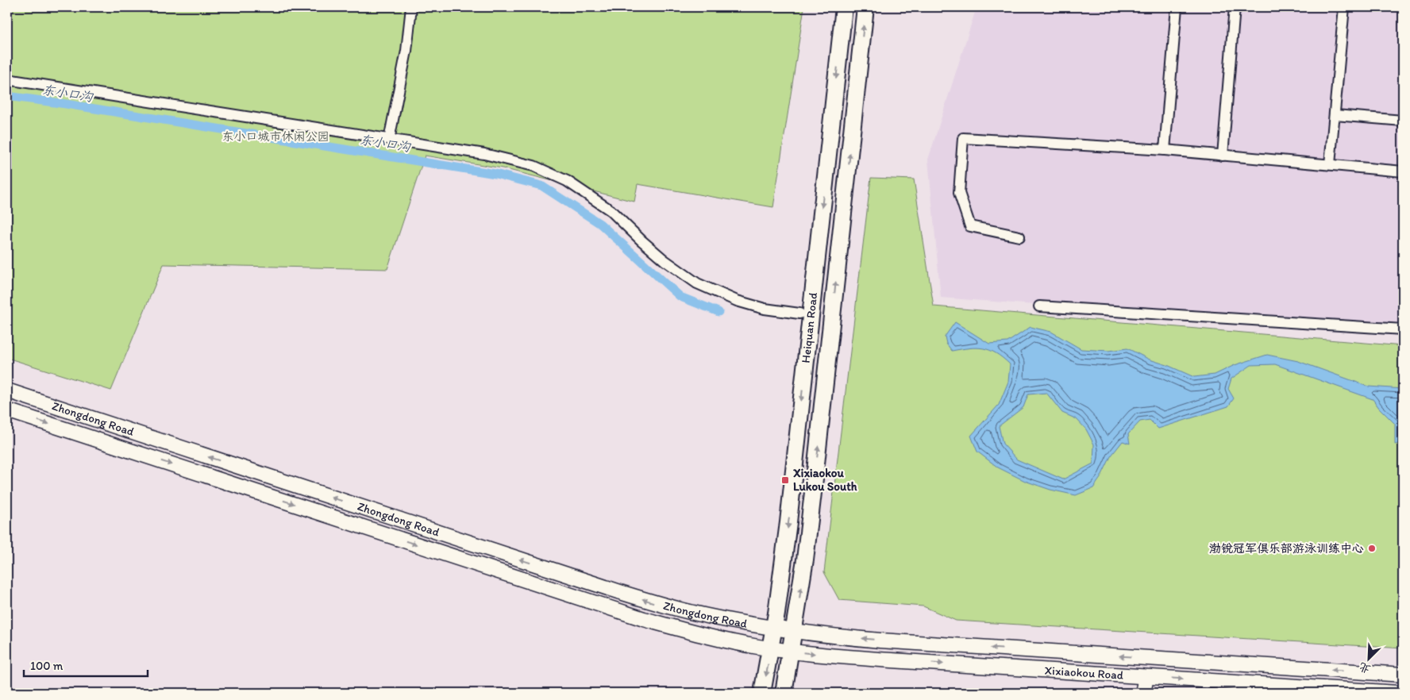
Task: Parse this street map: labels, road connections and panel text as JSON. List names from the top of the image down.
{
  "streets": {
    "main road": ["Heiquan Road", "Zhongdong Road", "Xixiaokou Road"]
  },
  "crossings": [
    ["Heiquan Road", "Zhongdong Road"],
    ["Heiquan Road", "Xixiaokou Road"],
    ["Zhongdong Road", "Xixiaokou Road"]
  ],
  "water": ["东小口沟"],
  "parks": ["东小口城市休闲公园"],
  "places": {
    "transit": ["Xixiaokou Lukou South"],
    "other": ["渤锐冠军俱乐部游泳训练中心"]
  },
  "scale_bar": "100 m",
  "north": "bottom left"
}
